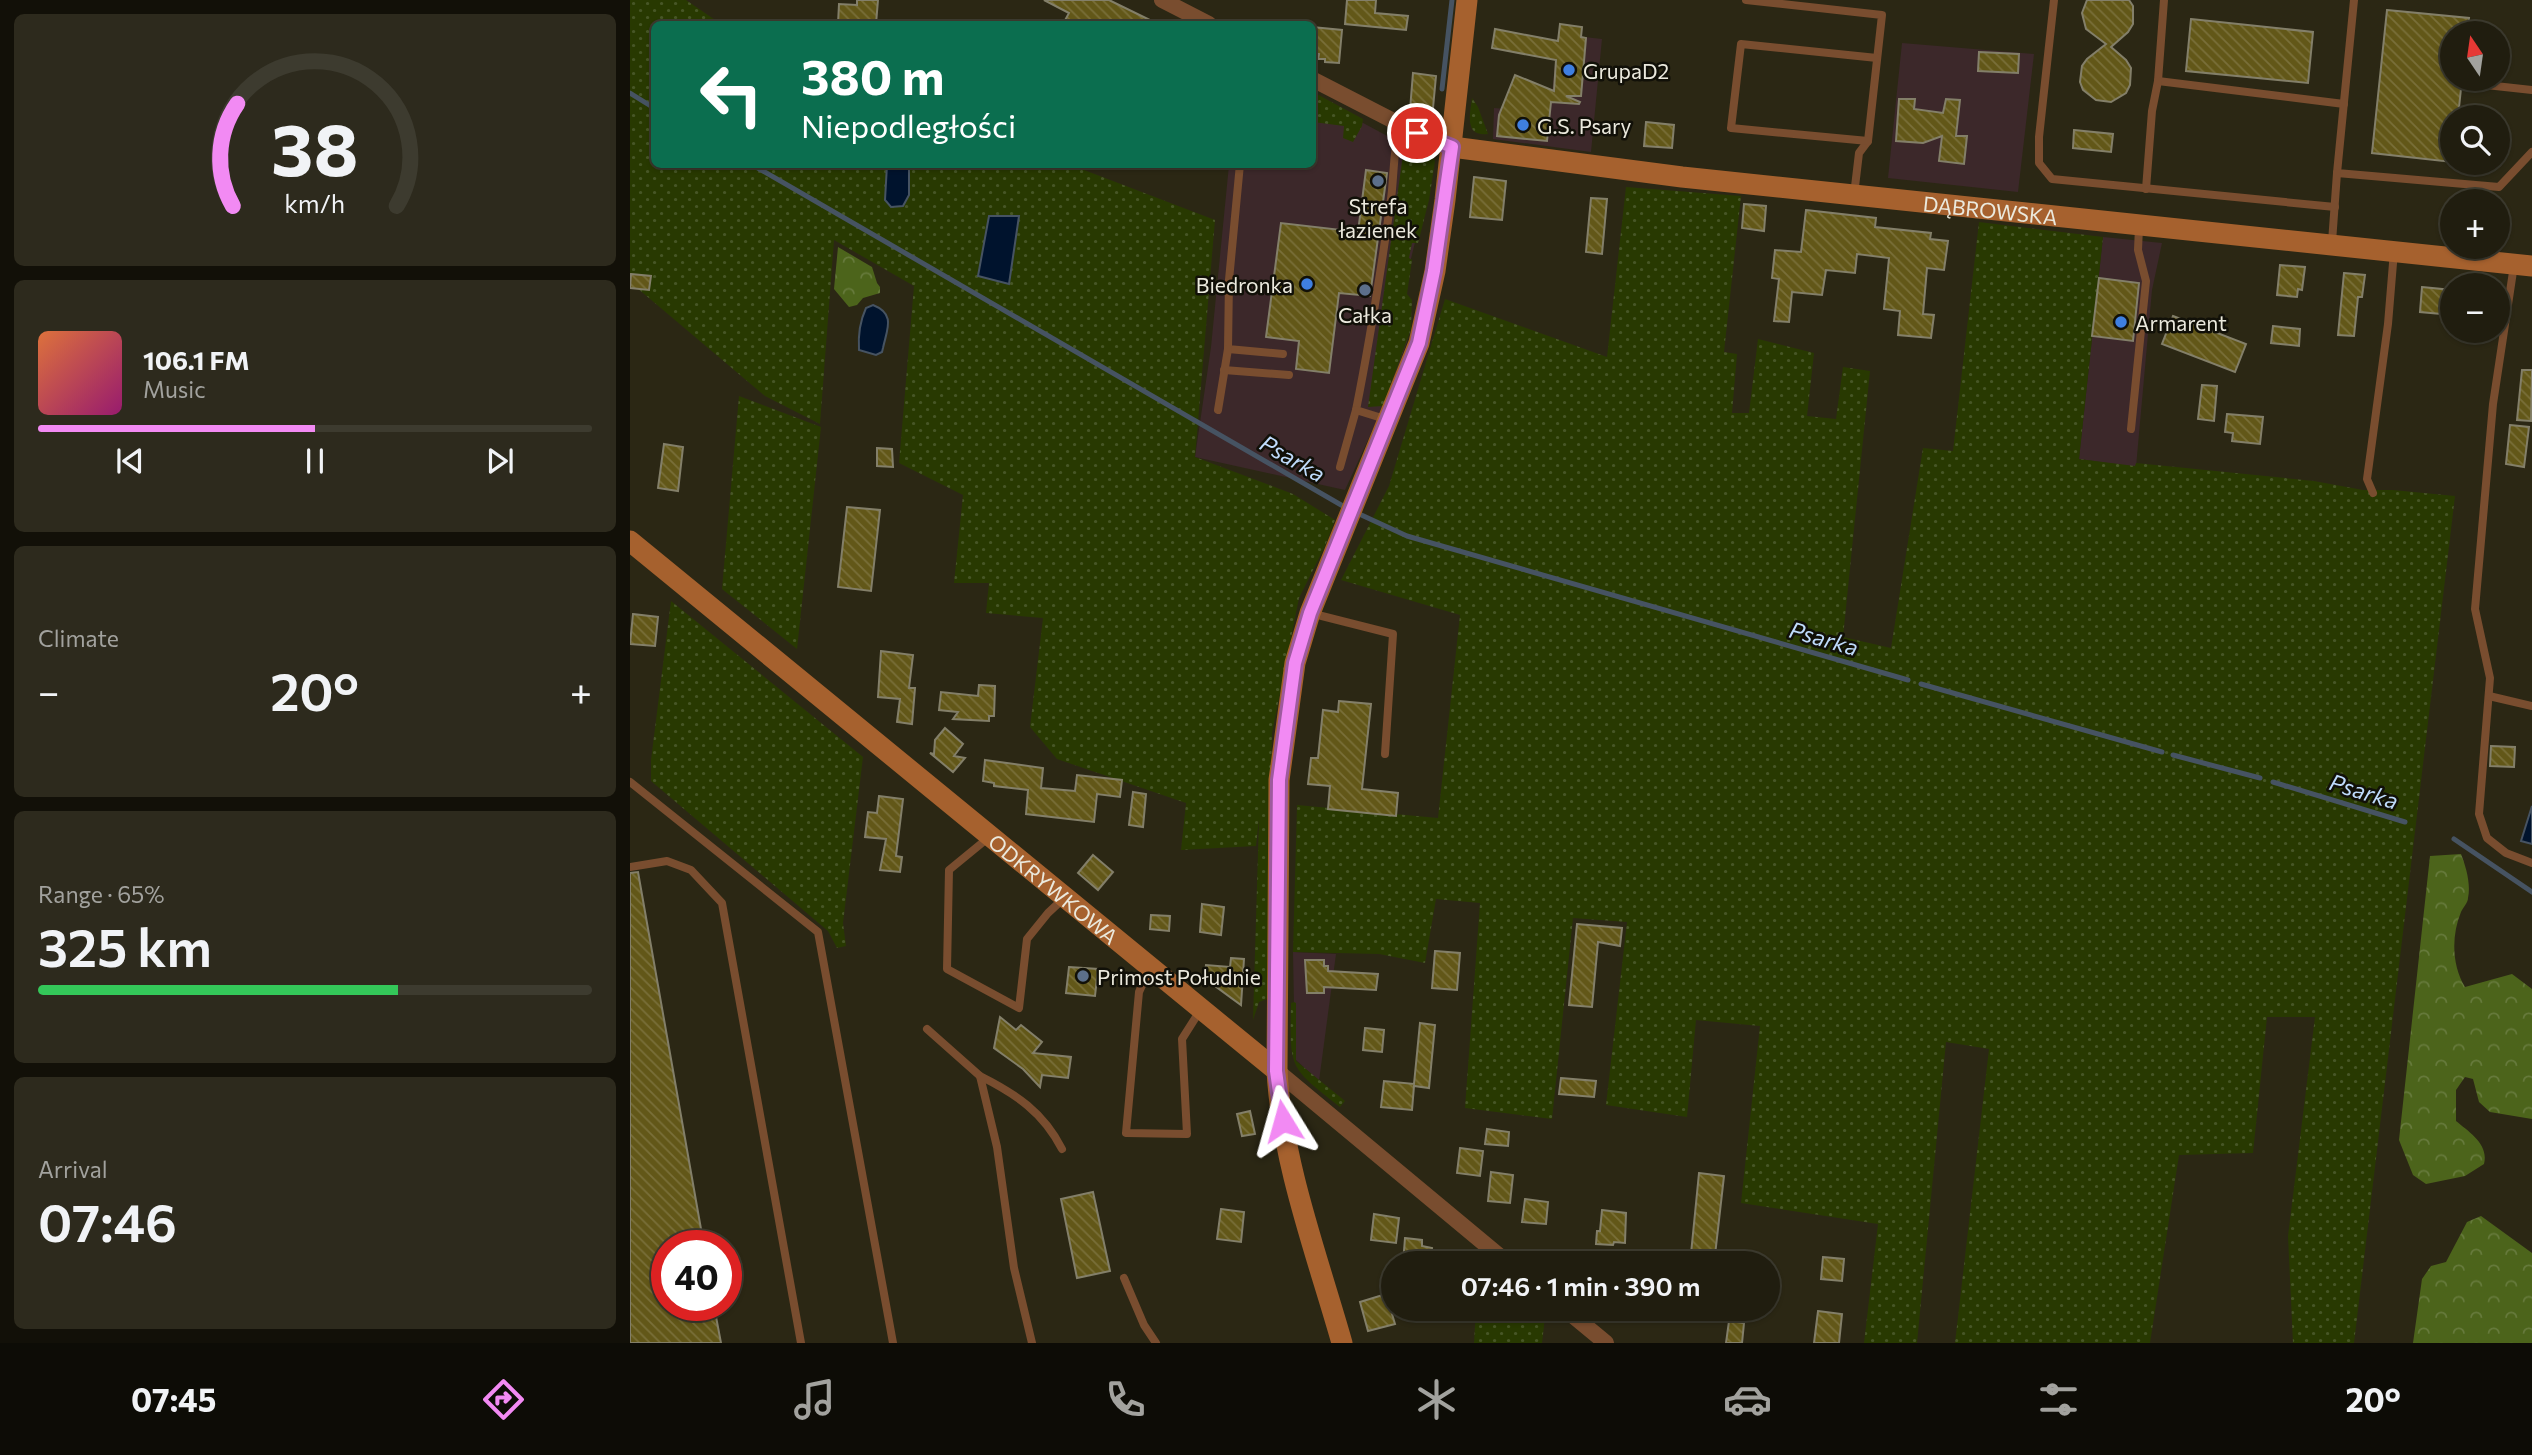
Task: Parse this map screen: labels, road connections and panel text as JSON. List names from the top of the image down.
{
  "streets": {
    "street": ["DĄBROWSKA", "ODKRYWKOWA"]
  },
  "water": ["Psarka"],
  "places": [
    "GrupaD2",
    "G.S. Psary",
    "Strefa łazienek",
    "Biedronka",
    "Całka",
    "Armarent",
    "Primost Południe"
  ],
  "north": "top",
  "page": {
    "map_buttons": ["+", "−"],
    "turn": ["380 m", "Niepodległości"],
    "song": ["106.1 FM", "Music"],
    "tile": [
      "Climate",
      ["Range · 65%", "325 km"],
      ["Arrival", "07:46"]
    ],
    "heat": ["−", "20°", "+"],
    "limit": "40",
    "trip": "07:46 · 1 min · 390 m",
    "tabs": ["07:45", "20°"],
    "gauge": ["38", "km/h"]
  }
}
